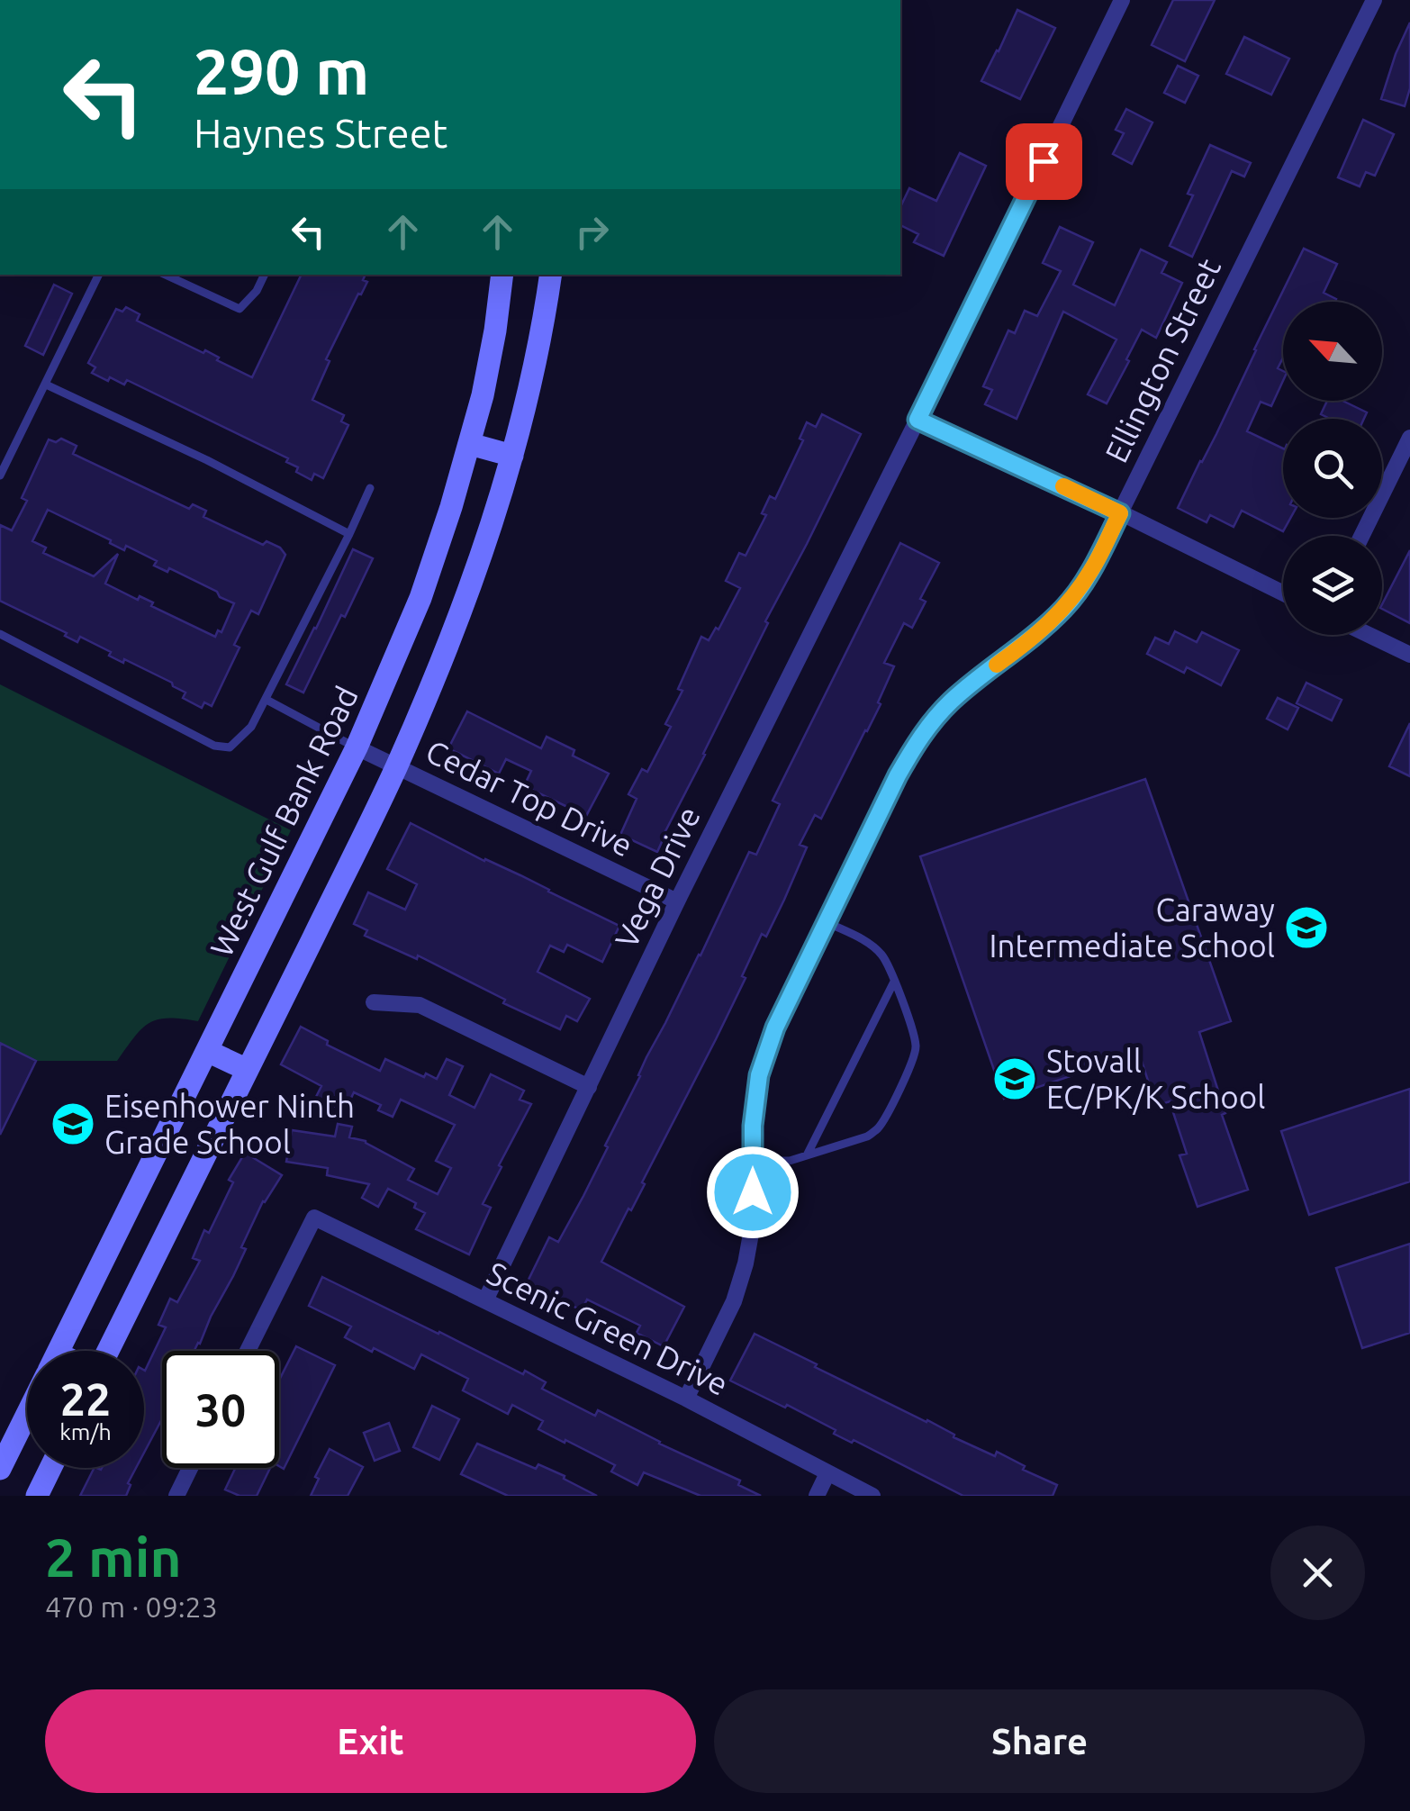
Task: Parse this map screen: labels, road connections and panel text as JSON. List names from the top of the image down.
{
  "streets": {
    "main road": ["West Gulf Bank Road"],
    "street": [
      "Ellington Street",
      "Cedar Top Drive",
      "Vega Drive",
      "Scenic Green Drive"
    ]
  },
  "crossings": [
    ["Ellington Street", "Scenic Green Drive"],
    ["Cedar Top Drive", "West Gulf Bank Road"],
    ["Cedar Top Drive", "Vega Drive"],
    ["Vega Drive", "Scenic Green Drive"]
  ],
  "places": {
    "school or university": ["Caraway Intermediate School", "Stovall EC/PK/K School", "Eisenhower Ninth Grade School"]
  },
  "north": "top left",
  "page": {
    "turn": ["290 m", "Haynes Street"],
    "speed": "22 km/h",
    "limit": "30",
    "heading": ["2 min", "470 m · 09:23"],
    "buttons": ["Exit", "Share"]
  }
}
